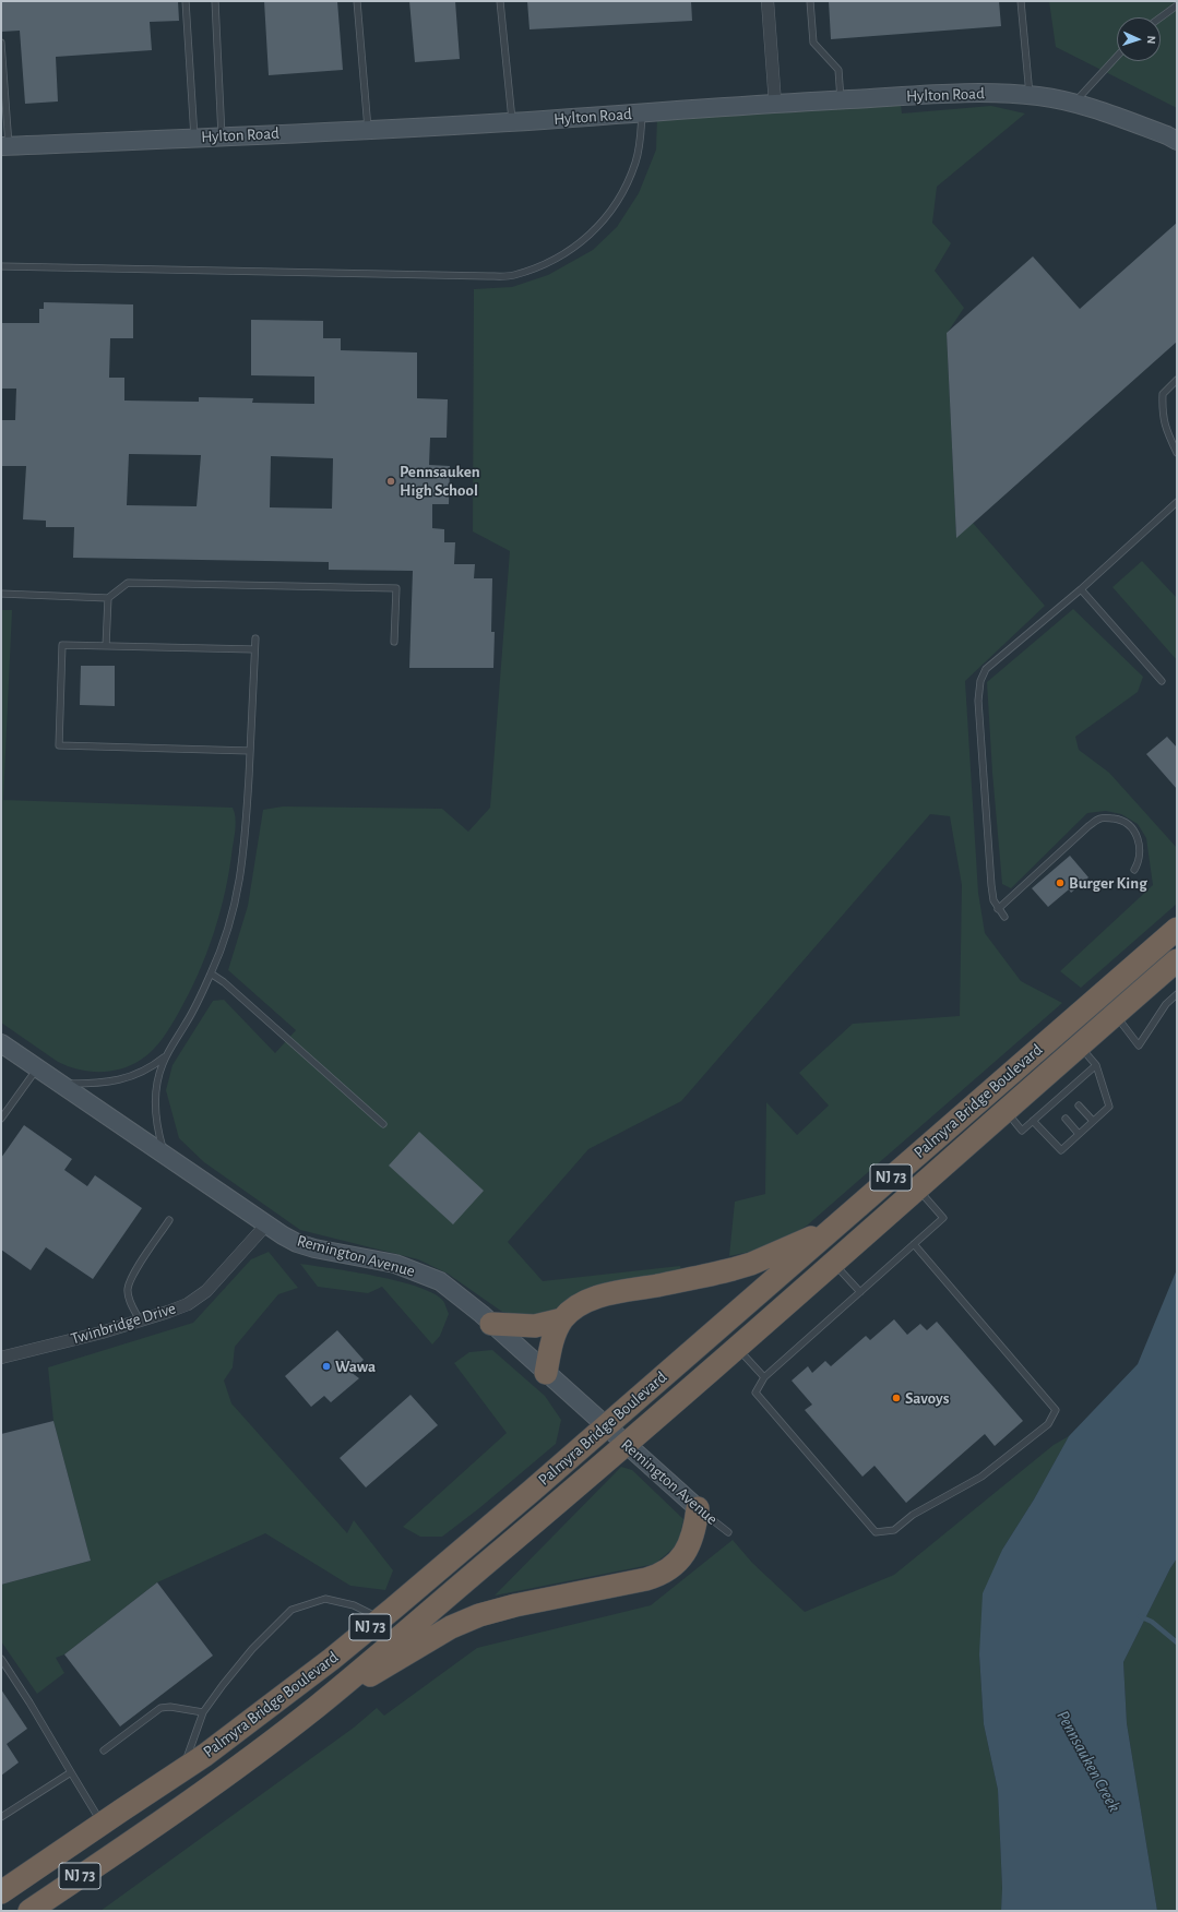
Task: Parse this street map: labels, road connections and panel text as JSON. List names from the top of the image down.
{
  "streets": {
    "highway": ["Palmyra Bridge Boulevard", "NJ 73"],
    "street": ["Hylton Road", "Remington Avenue", "Twinbridge Drive"]
  },
  "crossings": [
    ["Palmyra Bridge Boulevard", "Remington Avenue"],
    ["Remington Avenue", "Twinbridge Drive"]
  ],
  "water": ["Pennsauken Creek"],
  "places": [
    "Pennsauken High School",
    "Burger King",
    "Wawa",
    "Savoys"
  ],
  "north": "right"
}
